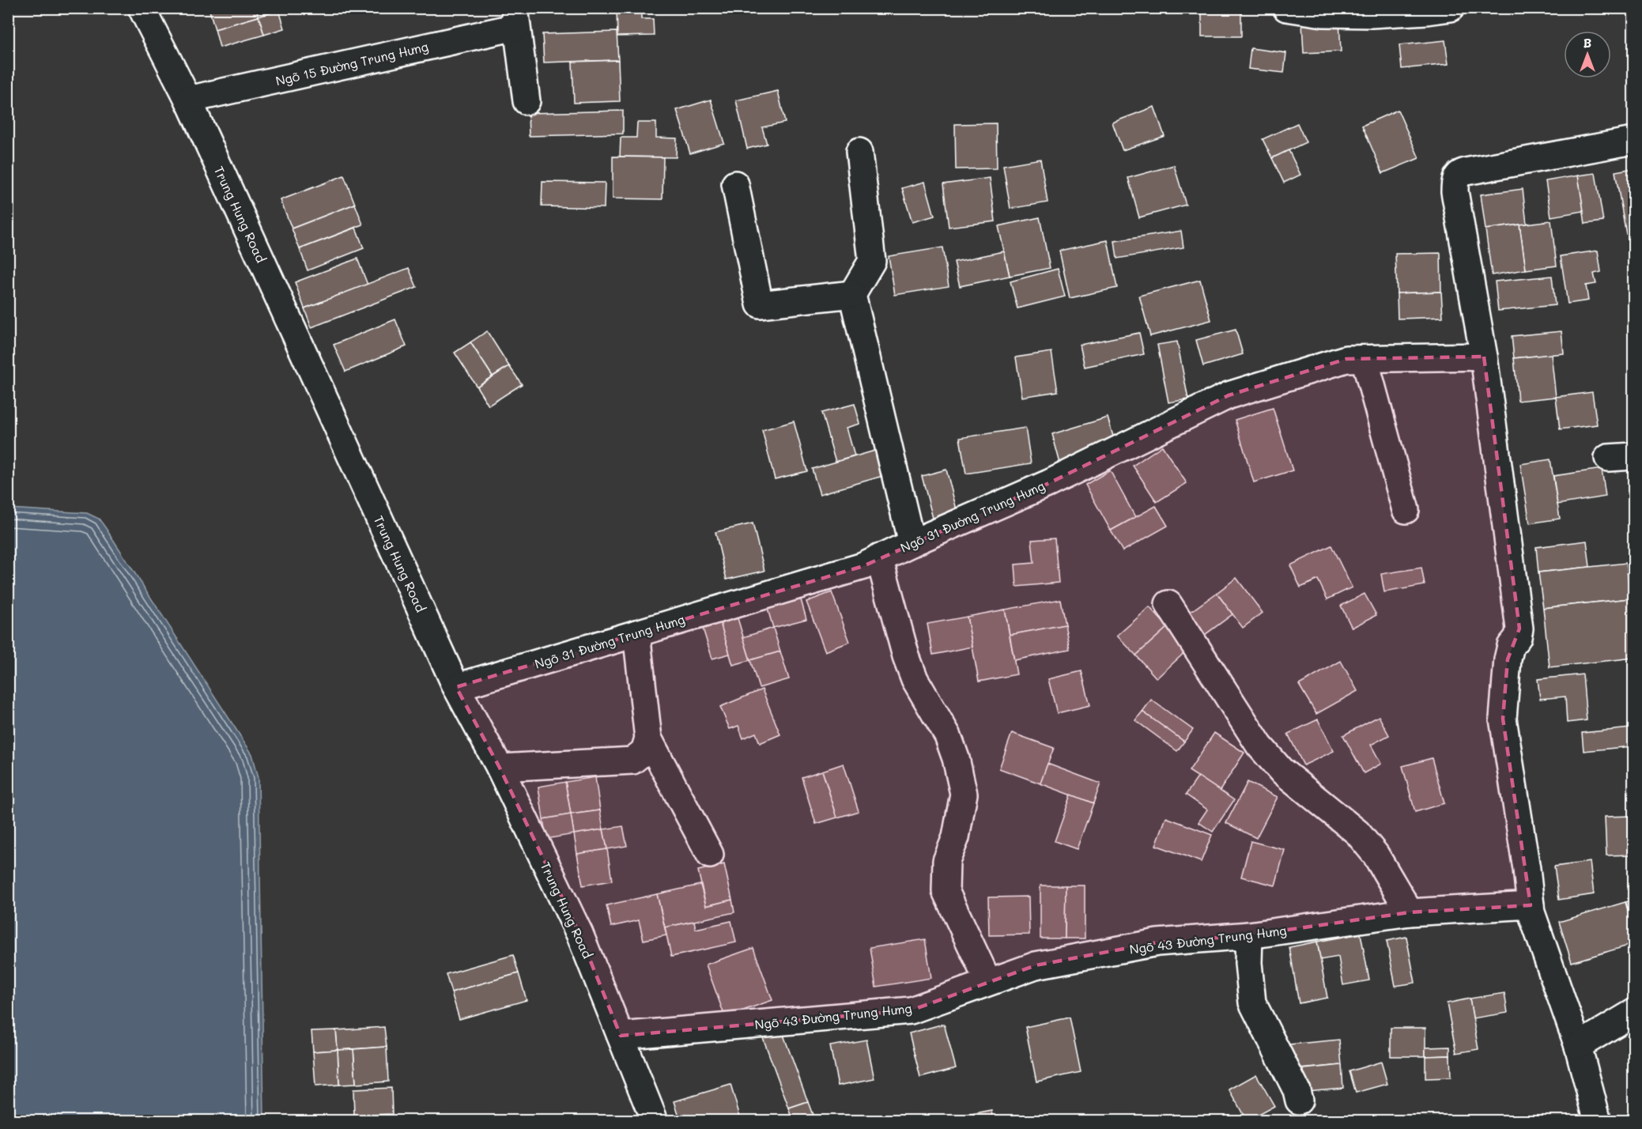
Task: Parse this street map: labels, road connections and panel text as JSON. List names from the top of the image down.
{
  "streets": {
    "street": [
      "Ngõ 15 Đường Trung Hưng",
      "Trung Hung Road",
      "Ngõ 31 Đường Trung Hưng",
      "Ngõ 43 Đường Trung Hưng"
    ]
  },
  "crossings": [
    ["Ngõ 15 Đường Trung Hưng", "Trung Hung Road"],
    ["Trung Hung Road", "Ngõ 31 Đường Trung Hưng"],
    ["Trung Hung Road", "Ngõ 43 Đường Trung Hưng"]
  ],
  "north": "top"
}
